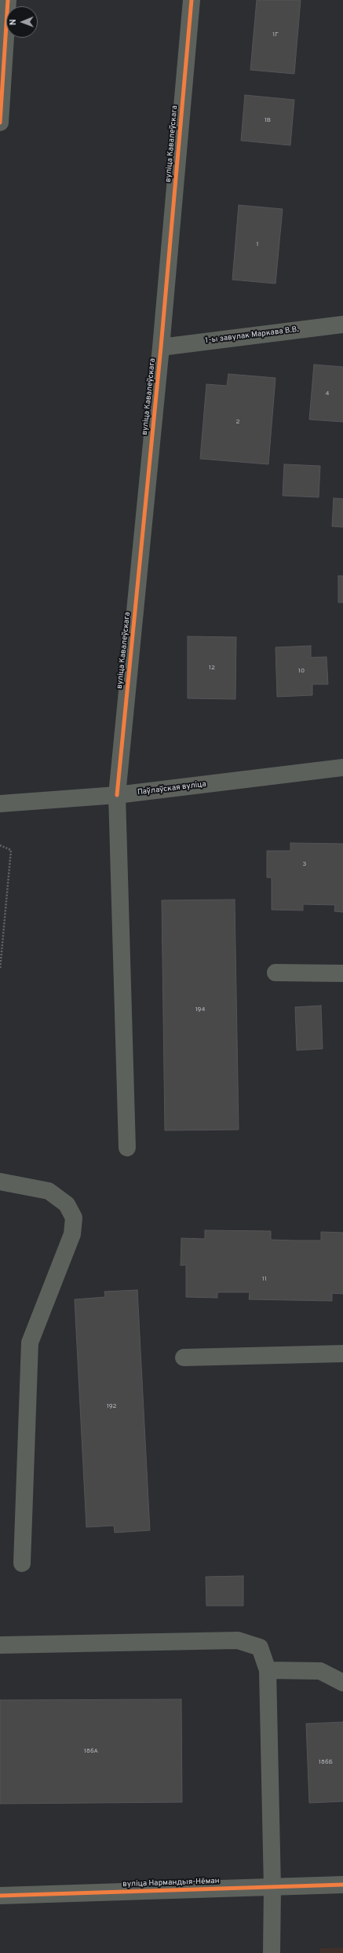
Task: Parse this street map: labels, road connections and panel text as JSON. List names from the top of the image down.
{
  "streets": {
    "street": [
      "вуліца Кавалеўскага",
      "1-ы завулак Маркава В.В.",
      "Паўлаўская вуліца",
      "вуліца Нармандыя-Нёман"
    ]
  },
  "crossings": [
    ["вуліца Кавалеўскага", "1-ы завулак Маркава В.В."],
    ["вуліца Кавалеўскага", "Паўлаўская вуліца"]
  ],
  "house_numbers": [
    "1Г",
    "1В",
    "1",
    "4",
    "2",
    "12",
    "10",
    "3",
    "194",
    "11",
    "192",
    "186А",
    "186Б"
  ],
  "north": "left"
}
